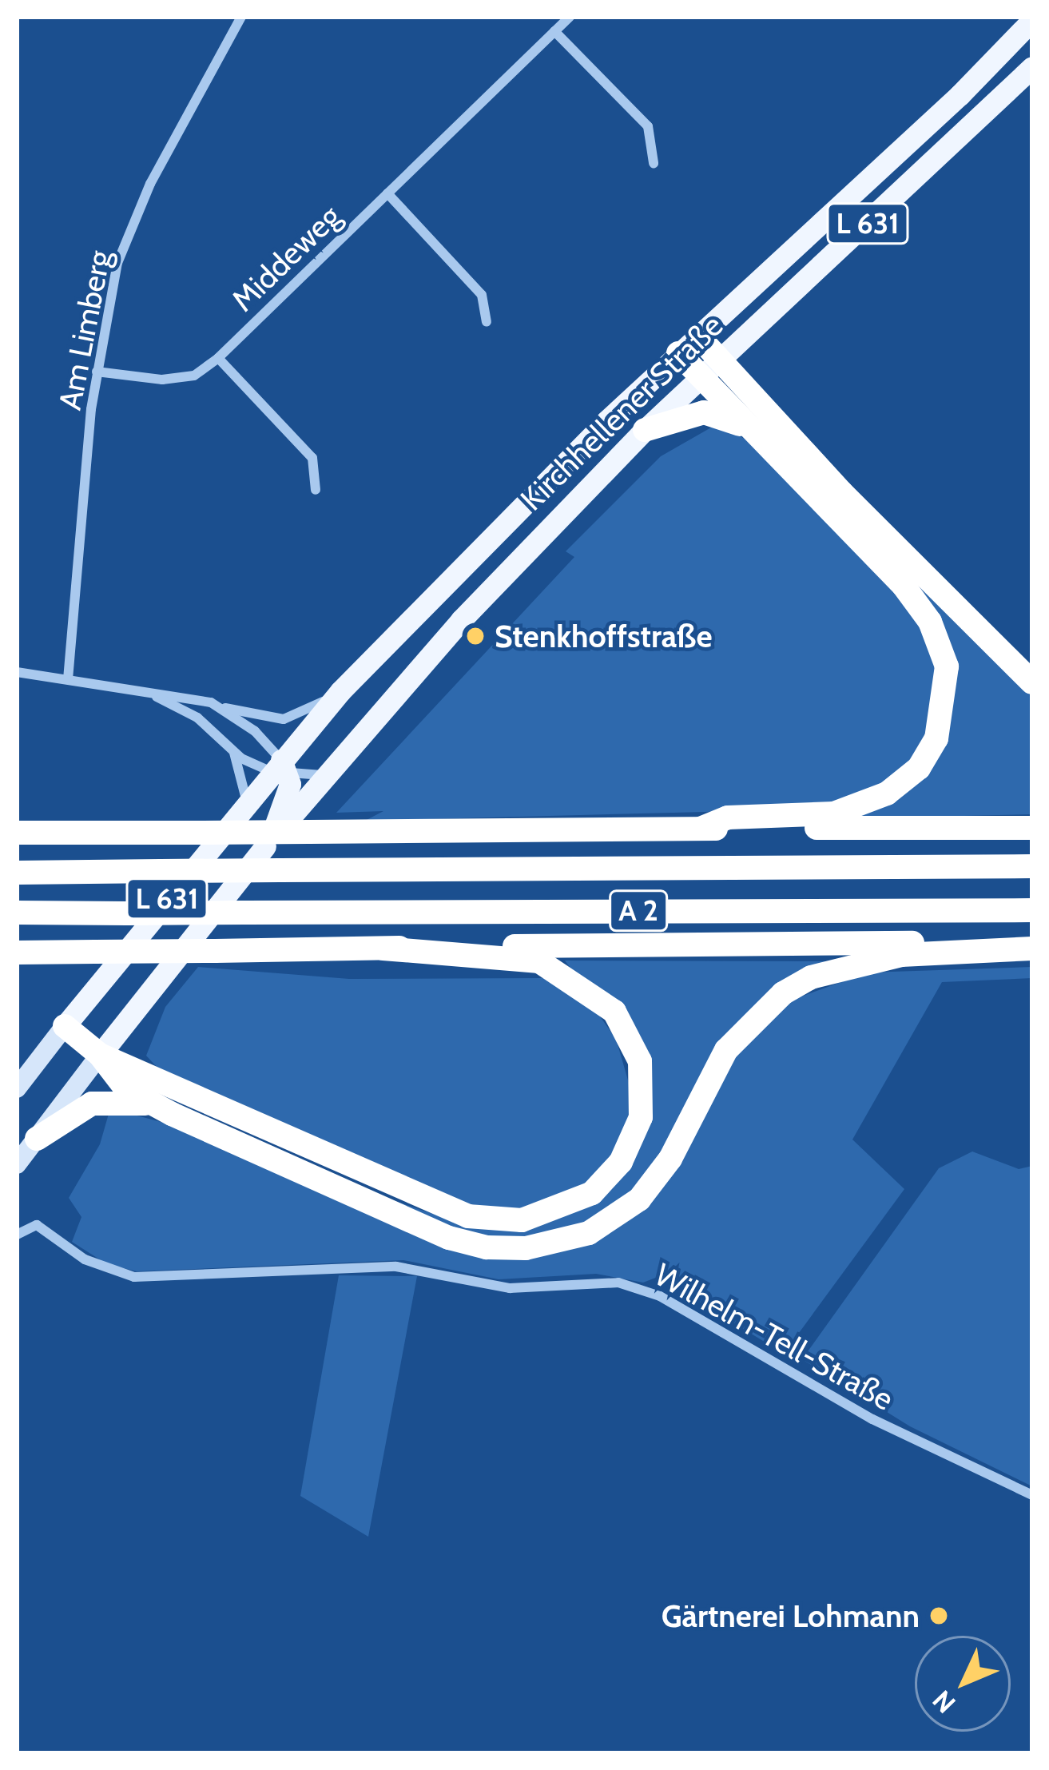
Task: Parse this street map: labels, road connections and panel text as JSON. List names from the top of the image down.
{
  "streets": {
    "highway": ["A 2"],
    "main road": ["L 631", "Kirchhellener Straße"],
    "street": ["Middeweg", "Am Limberg", "Wilhelm-Tell-Straße"]
  },
  "crossings": [
    ["Middeweg", "Am Limberg"]
  ],
  "places": ["Stenkhoffstraße", "Gärtnerei Lohmann"],
  "north": "bottom left"
}
